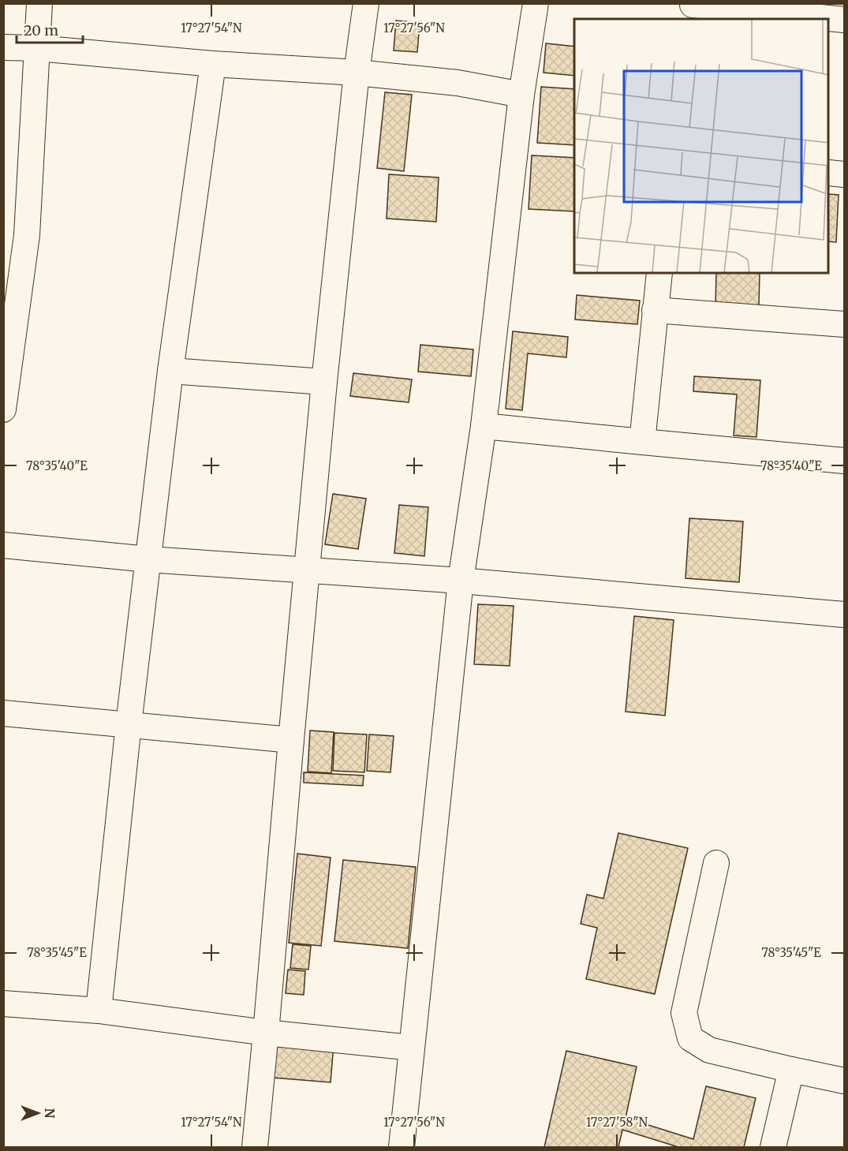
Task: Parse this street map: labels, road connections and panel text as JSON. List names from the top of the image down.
{
  "scale_bar": "20 m",
  "north": "right",
  "coordinates": [
    "17°27'54\"N",
    "17°27'56\"N",
    "78°35'40\"E",
    "78°35'45\"E",
    "17°27'58\"N"
  ]
}
